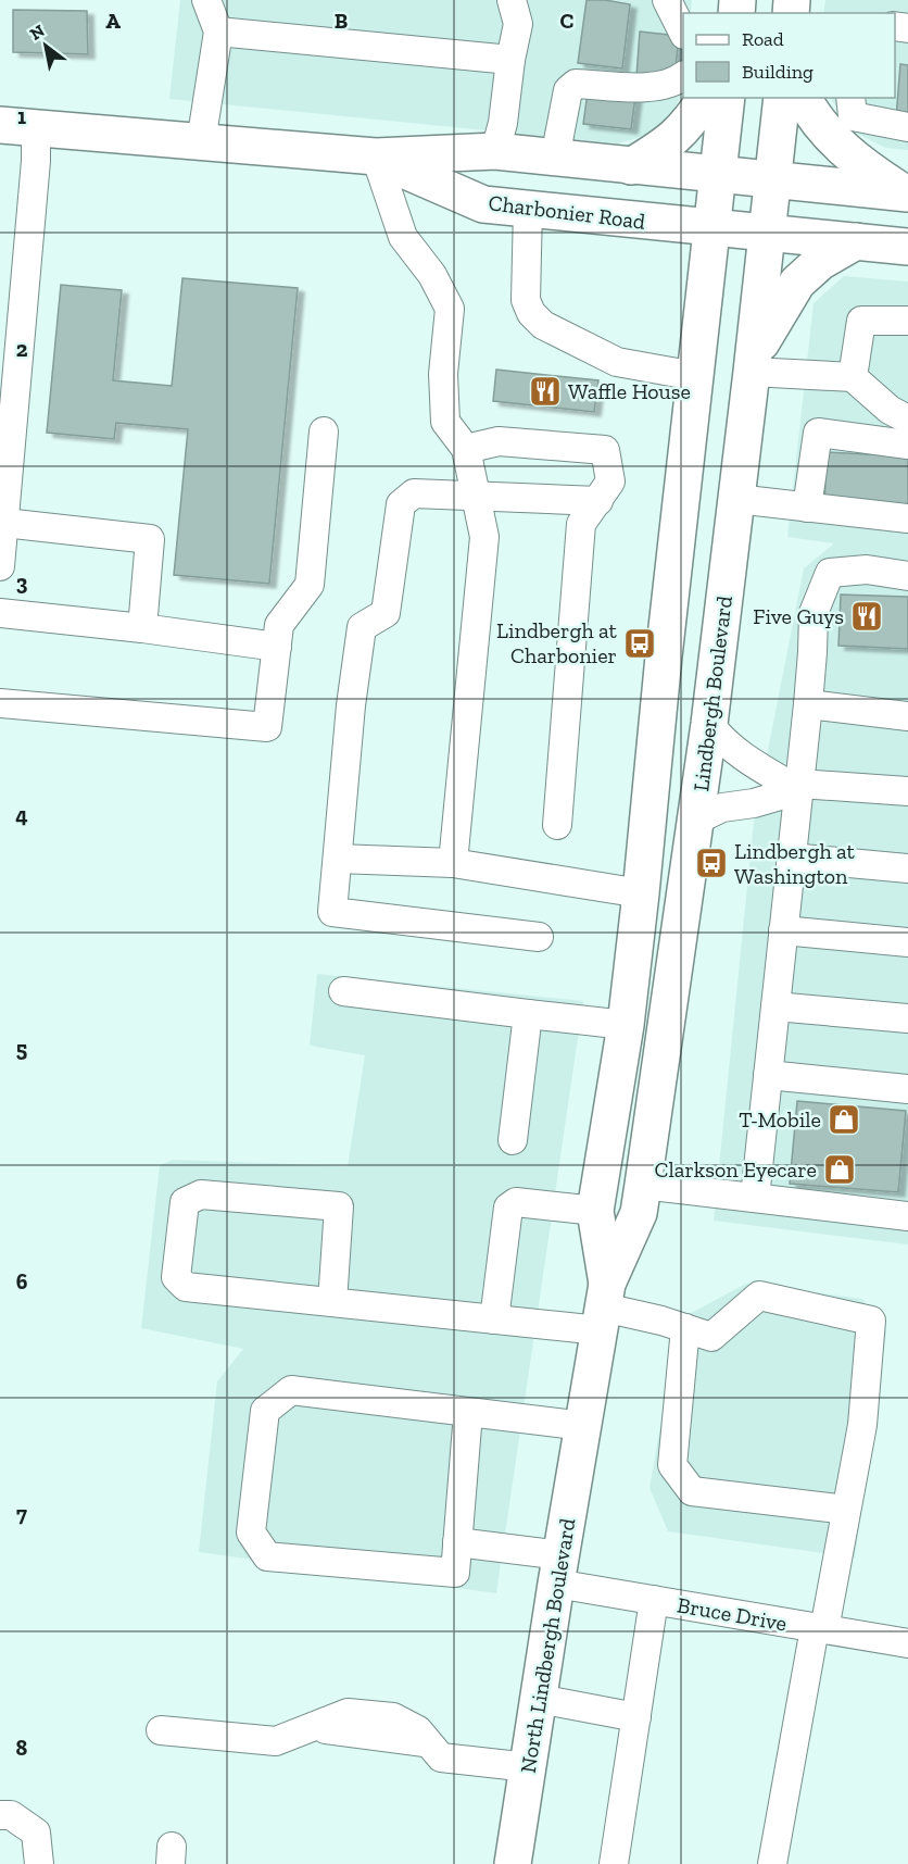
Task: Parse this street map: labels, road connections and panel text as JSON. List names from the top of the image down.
{
  "streets": {
    "main road": ["Charbonier Road", "Lindbergh Boulevard", "North Lindbergh Boulevard"],
    "street": ["Bruce Drive"]
  },
  "crossings": [
    ["Charbonier Road", "Lindbergh Boulevard"],
    ["Lindbergh Boulevard", "North Lindbergh Boulevard"],
    ["Bruce Drive", "North Lindbergh Boulevard"]
  ],
  "places": {
    "restaurant": ["Waffle House", "Five Guys"],
    "bus stop": ["Lindbergh at Charbonier", "Lindbergh at Washington"],
    "shop": ["T-Mobile", "Clarkson Eyecare"]
  },
  "legend": ["Road", "Building"],
  "north": "top left",
  "grid": {
    "columns": ["A", "B", "C"],
    "rows": [
      "1",
      "2",
      "3",
      "4",
      "5",
      "6",
      "7",
      "8"
    ]
  }
}
